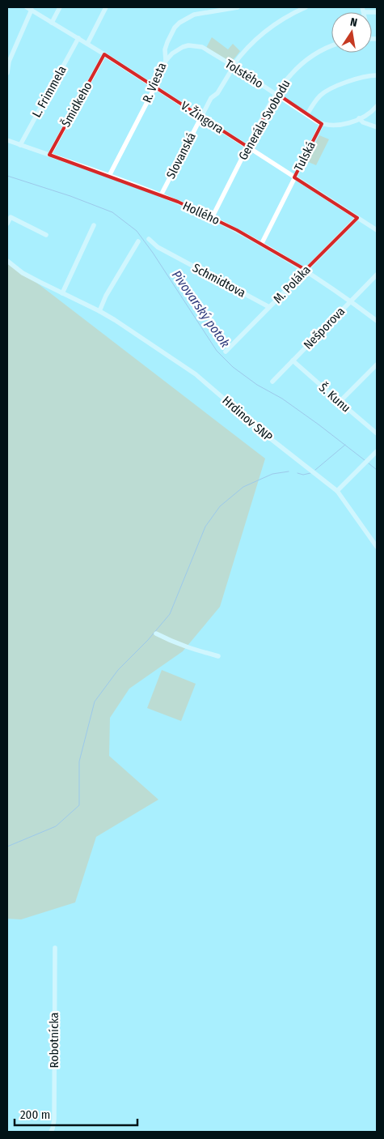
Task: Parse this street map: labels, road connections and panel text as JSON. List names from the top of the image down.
{
  "streets": {
    "street": [
      "Tolstého",
      "R. Viesta",
      "L. Frimmela",
      "Šmidkeho",
      "V. Žingora",
      "Generála Svobodu",
      "Slovanská",
      "Tulská",
      "Hollého",
      "Schmidtova",
      "M. Poláka",
      "Nešporova",
      "Š. Kunu",
      "Hrdinov SNP",
      "Robotnícka"
    ]
  },
  "crossings": [
    ["Tolstého", "R. Viesta"],
    ["Tolstého", "Generála Svobodu"],
    ["Tolstého", "Slovanská"],
    ["Tolstého", "Tulská"],
    ["R. Viesta", "V. Žingora"],
    ["R. Viesta", "Hollého"],
    ["L. Frimmela", "V. Žingora"],
    ["L. Frimmela", "Hollého"],
    ["Šmidkeho", "V. Žingora"],
    ["Šmidkeho", "Hollého"],
    ["V. Žingora", "Generála Svobodu"],
    ["V. Žingora", "Slovanská"],
    ["V. Žingora", "Tulská"],
    ["V. Žingora", "M. Poláka"],
    ["Generála Svobodu", "Hollého"],
    ["Slovanská", "Hollého"],
    ["Tulská", "Hollého"],
    ["Hollého", "M. Poláka"],
    ["Hollého", "Nešporova"],
    ["Schmidtova", "M. Poláka"],
    ["Nešporova", "Š. Kunu"]
  ],
  "water": ["Pivovarský potok"],
  "scale_bar": "200 m",
  "north": "top"
}
